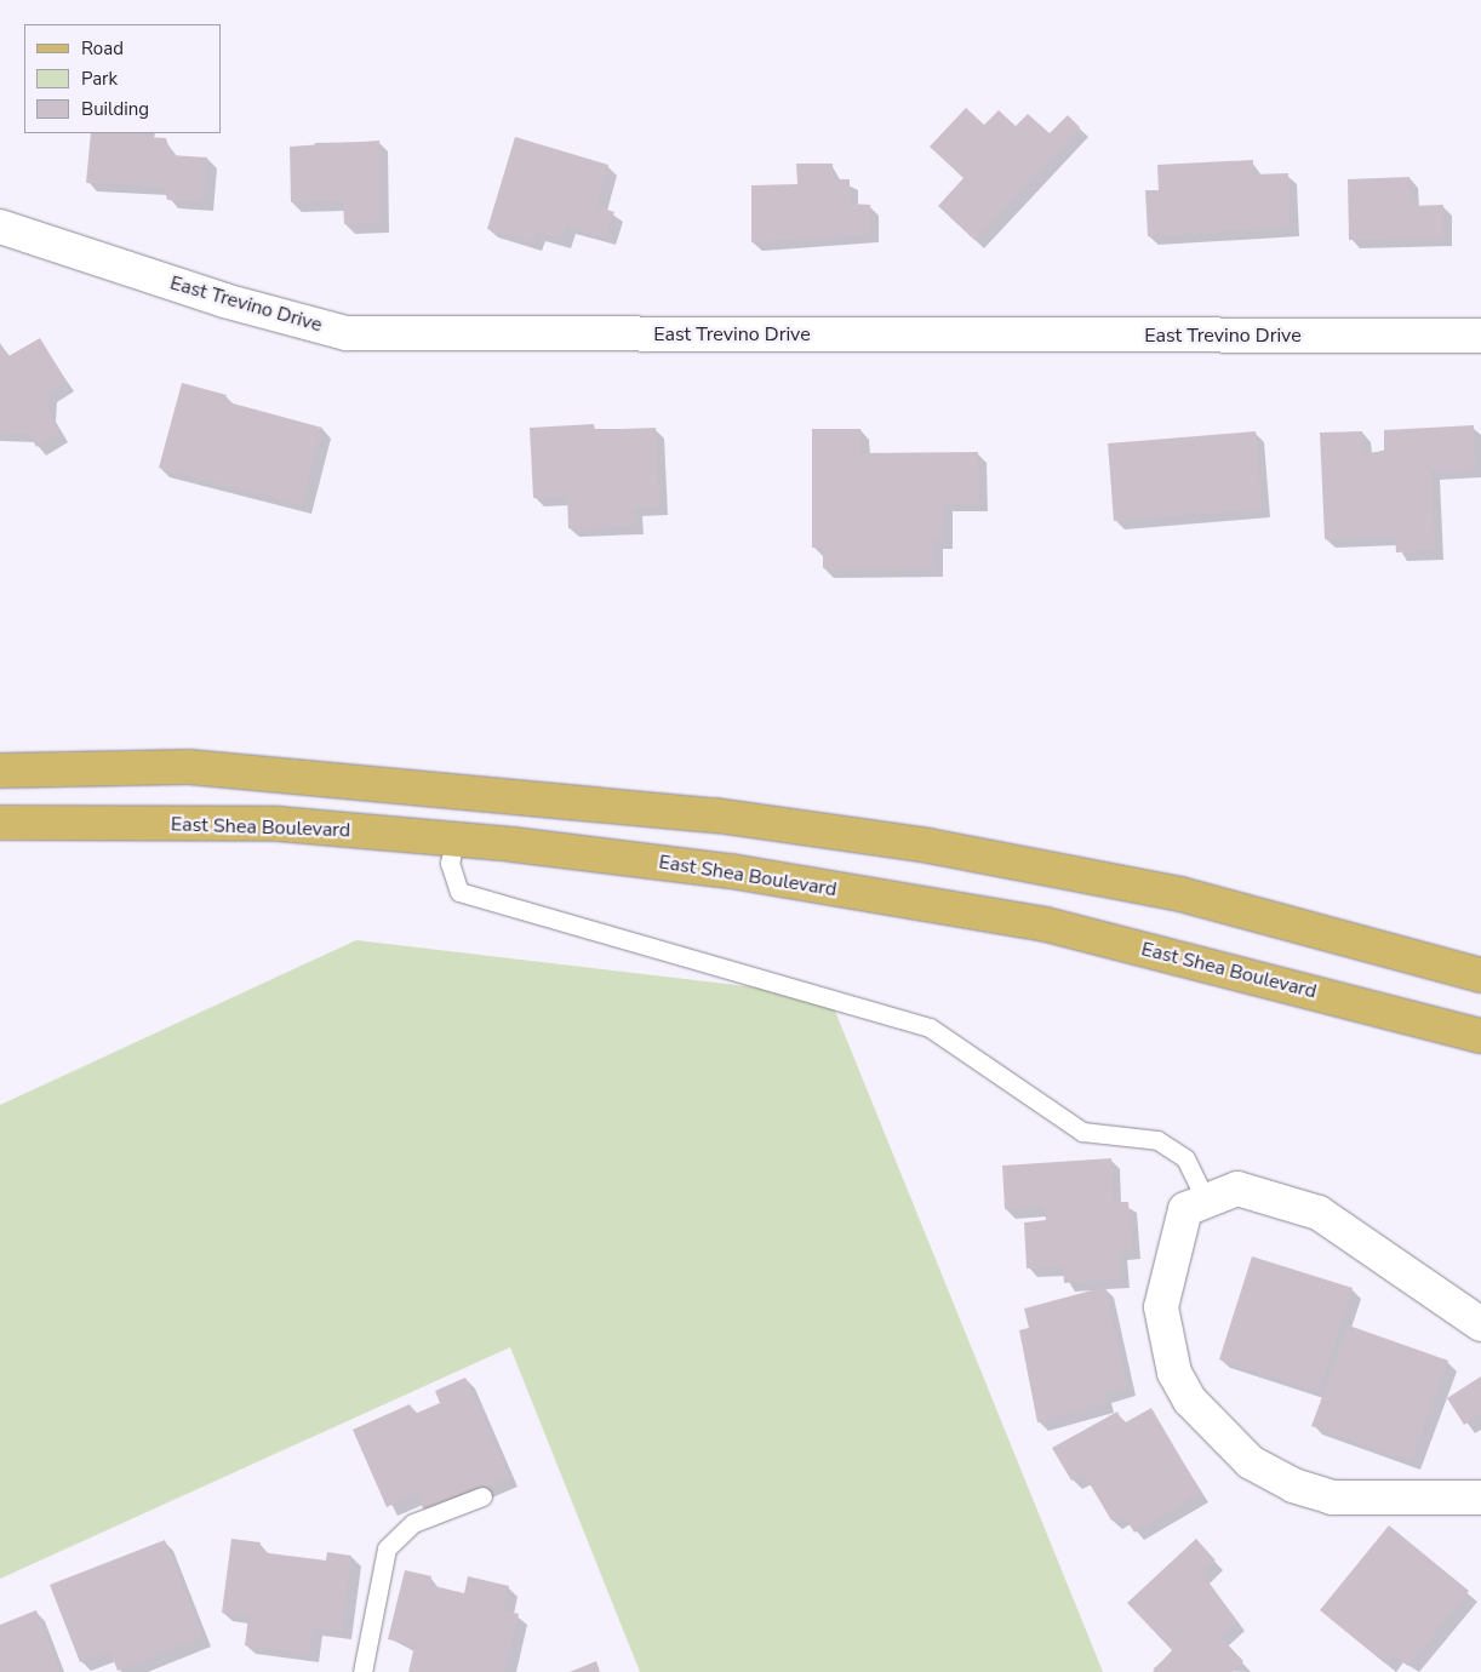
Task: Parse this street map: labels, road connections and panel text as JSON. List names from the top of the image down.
{
  "streets": {
    "main road": ["East Shea Boulevard"],
    "street": ["East Trevino Drive"]
  },
  "legend": ["Road", "Park", "Building"]
}
